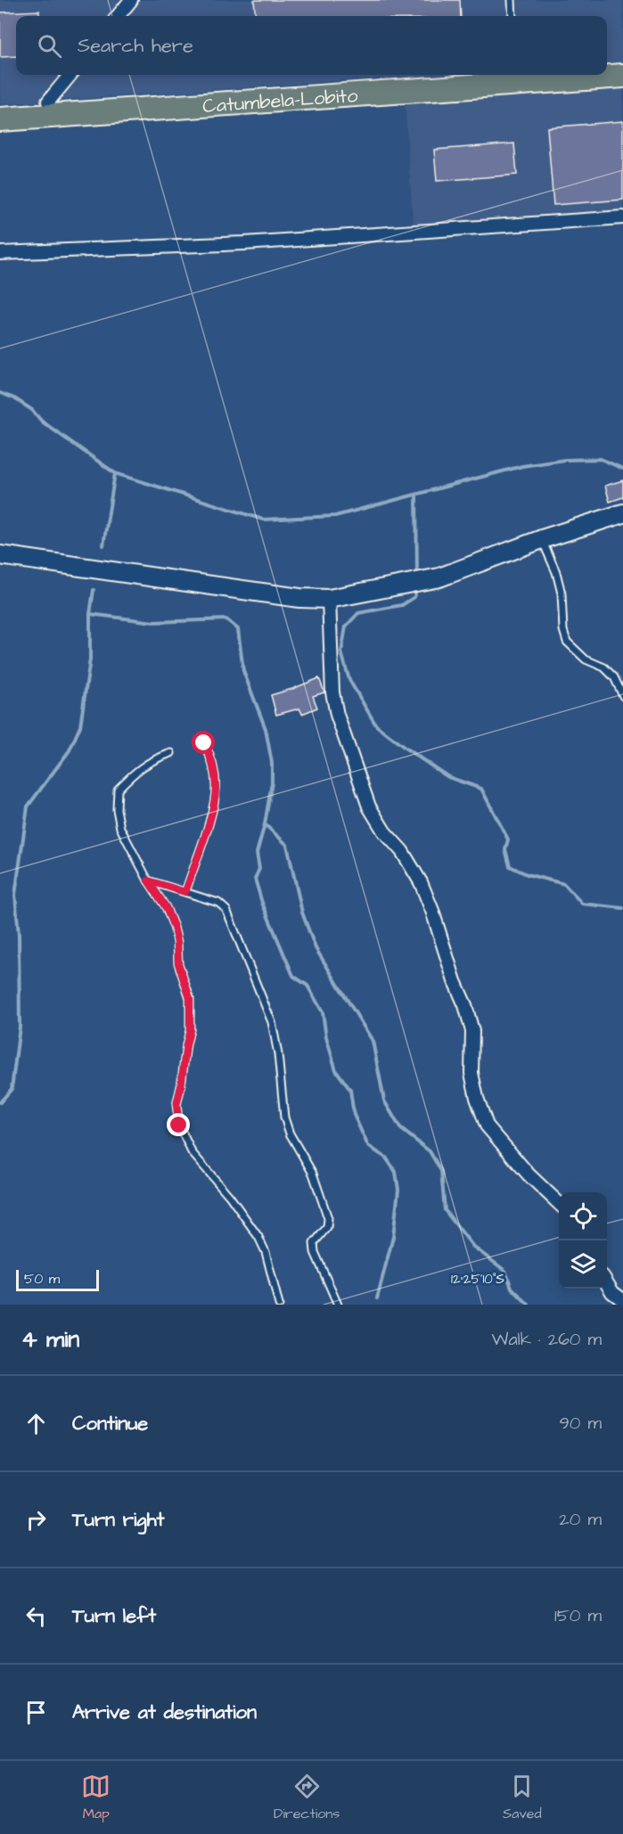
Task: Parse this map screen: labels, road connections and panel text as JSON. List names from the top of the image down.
{
  "streets": {
    "highway": ["Catumbela-Lobito"]
  },
  "scale_bar": "50 m",
  "page": {
    "search": "Search here",
    "scale": "50 m",
    "heading": ["4 min", "Walk · 260 m"],
    "list": [
      ["Continue", "90 m"],
      ["Turn right", "20 m"],
      ["Turn left", "150 m"],
      "Arrive at destination"
    ],
    "nav": ["Map", "Directions", "Saved"]
  },
  "coordinates": ["12°25'10\"S"]
}
